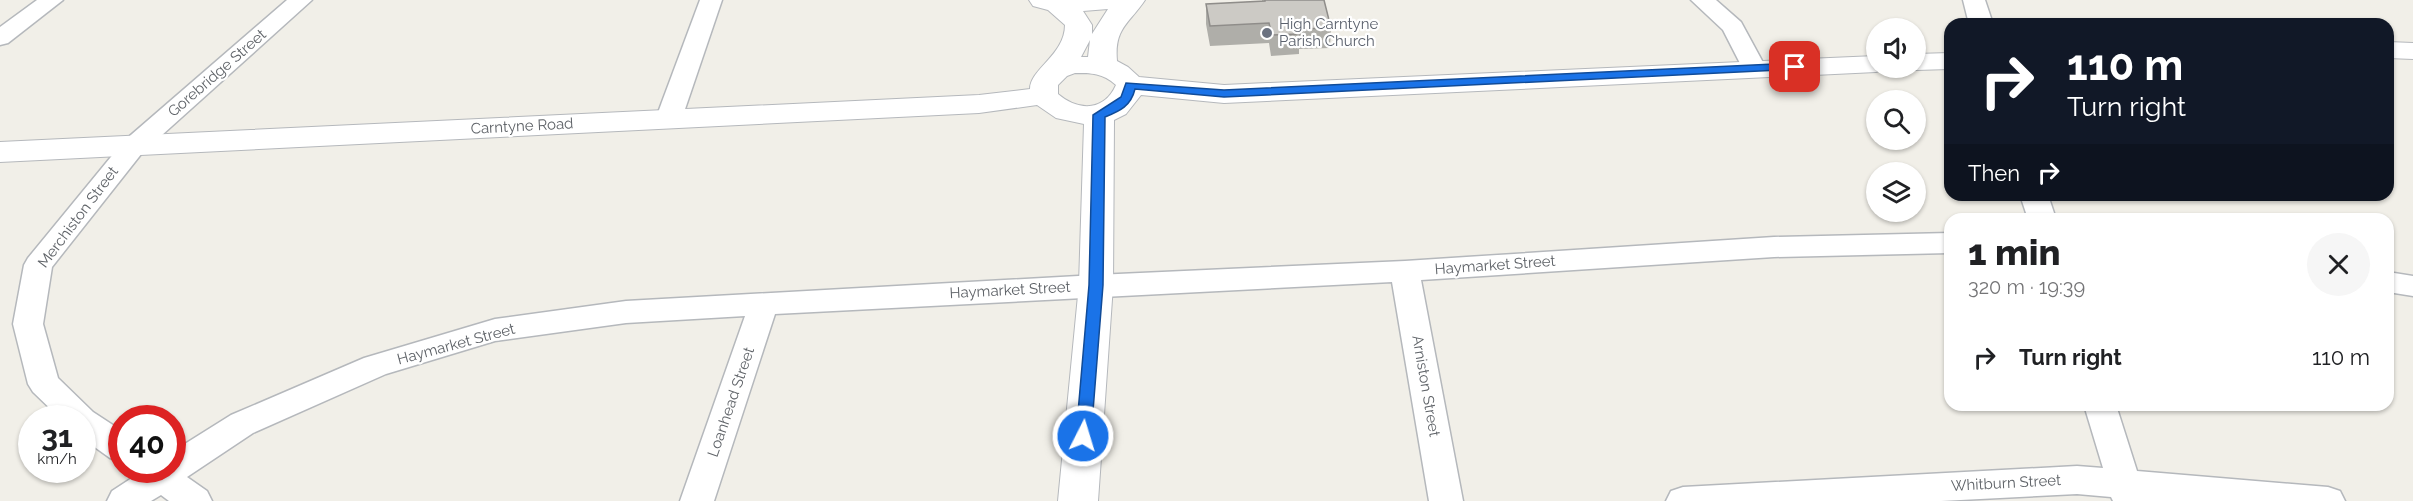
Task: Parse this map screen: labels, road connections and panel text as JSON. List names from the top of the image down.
{
  "streets": {
    "street": [
      "Gorebridge Street",
      "Carntyne Road",
      "Merchiston Street",
      "Haymarket Street",
      "Arniston Street",
      "Loanhead Street",
      "Whitburn Street"
    ]
  },
  "crossings": [
    ["Gorebridge Street", "Carntyne Road"],
    ["Gorebridge Street", "Merchiston Street"],
    ["Carntyne Road", "Merchiston Street"],
    ["Haymarket Street", "Arniston Street"],
    ["Haymarket Street", "Loanhead Street"]
  ],
  "places": ["High Carntyne Parish Church"],
  "page": {
    "turn": ["110 m", "Turn right"],
    "then": "Then",
    "heading": ["1 min", "320 m · 19:39"],
    "list": [
      {
        "name": "Turn right",
        "value": "110 m"
      }
    ],
    "speed": "31 km/h",
    "limit": "40"
  }
}
